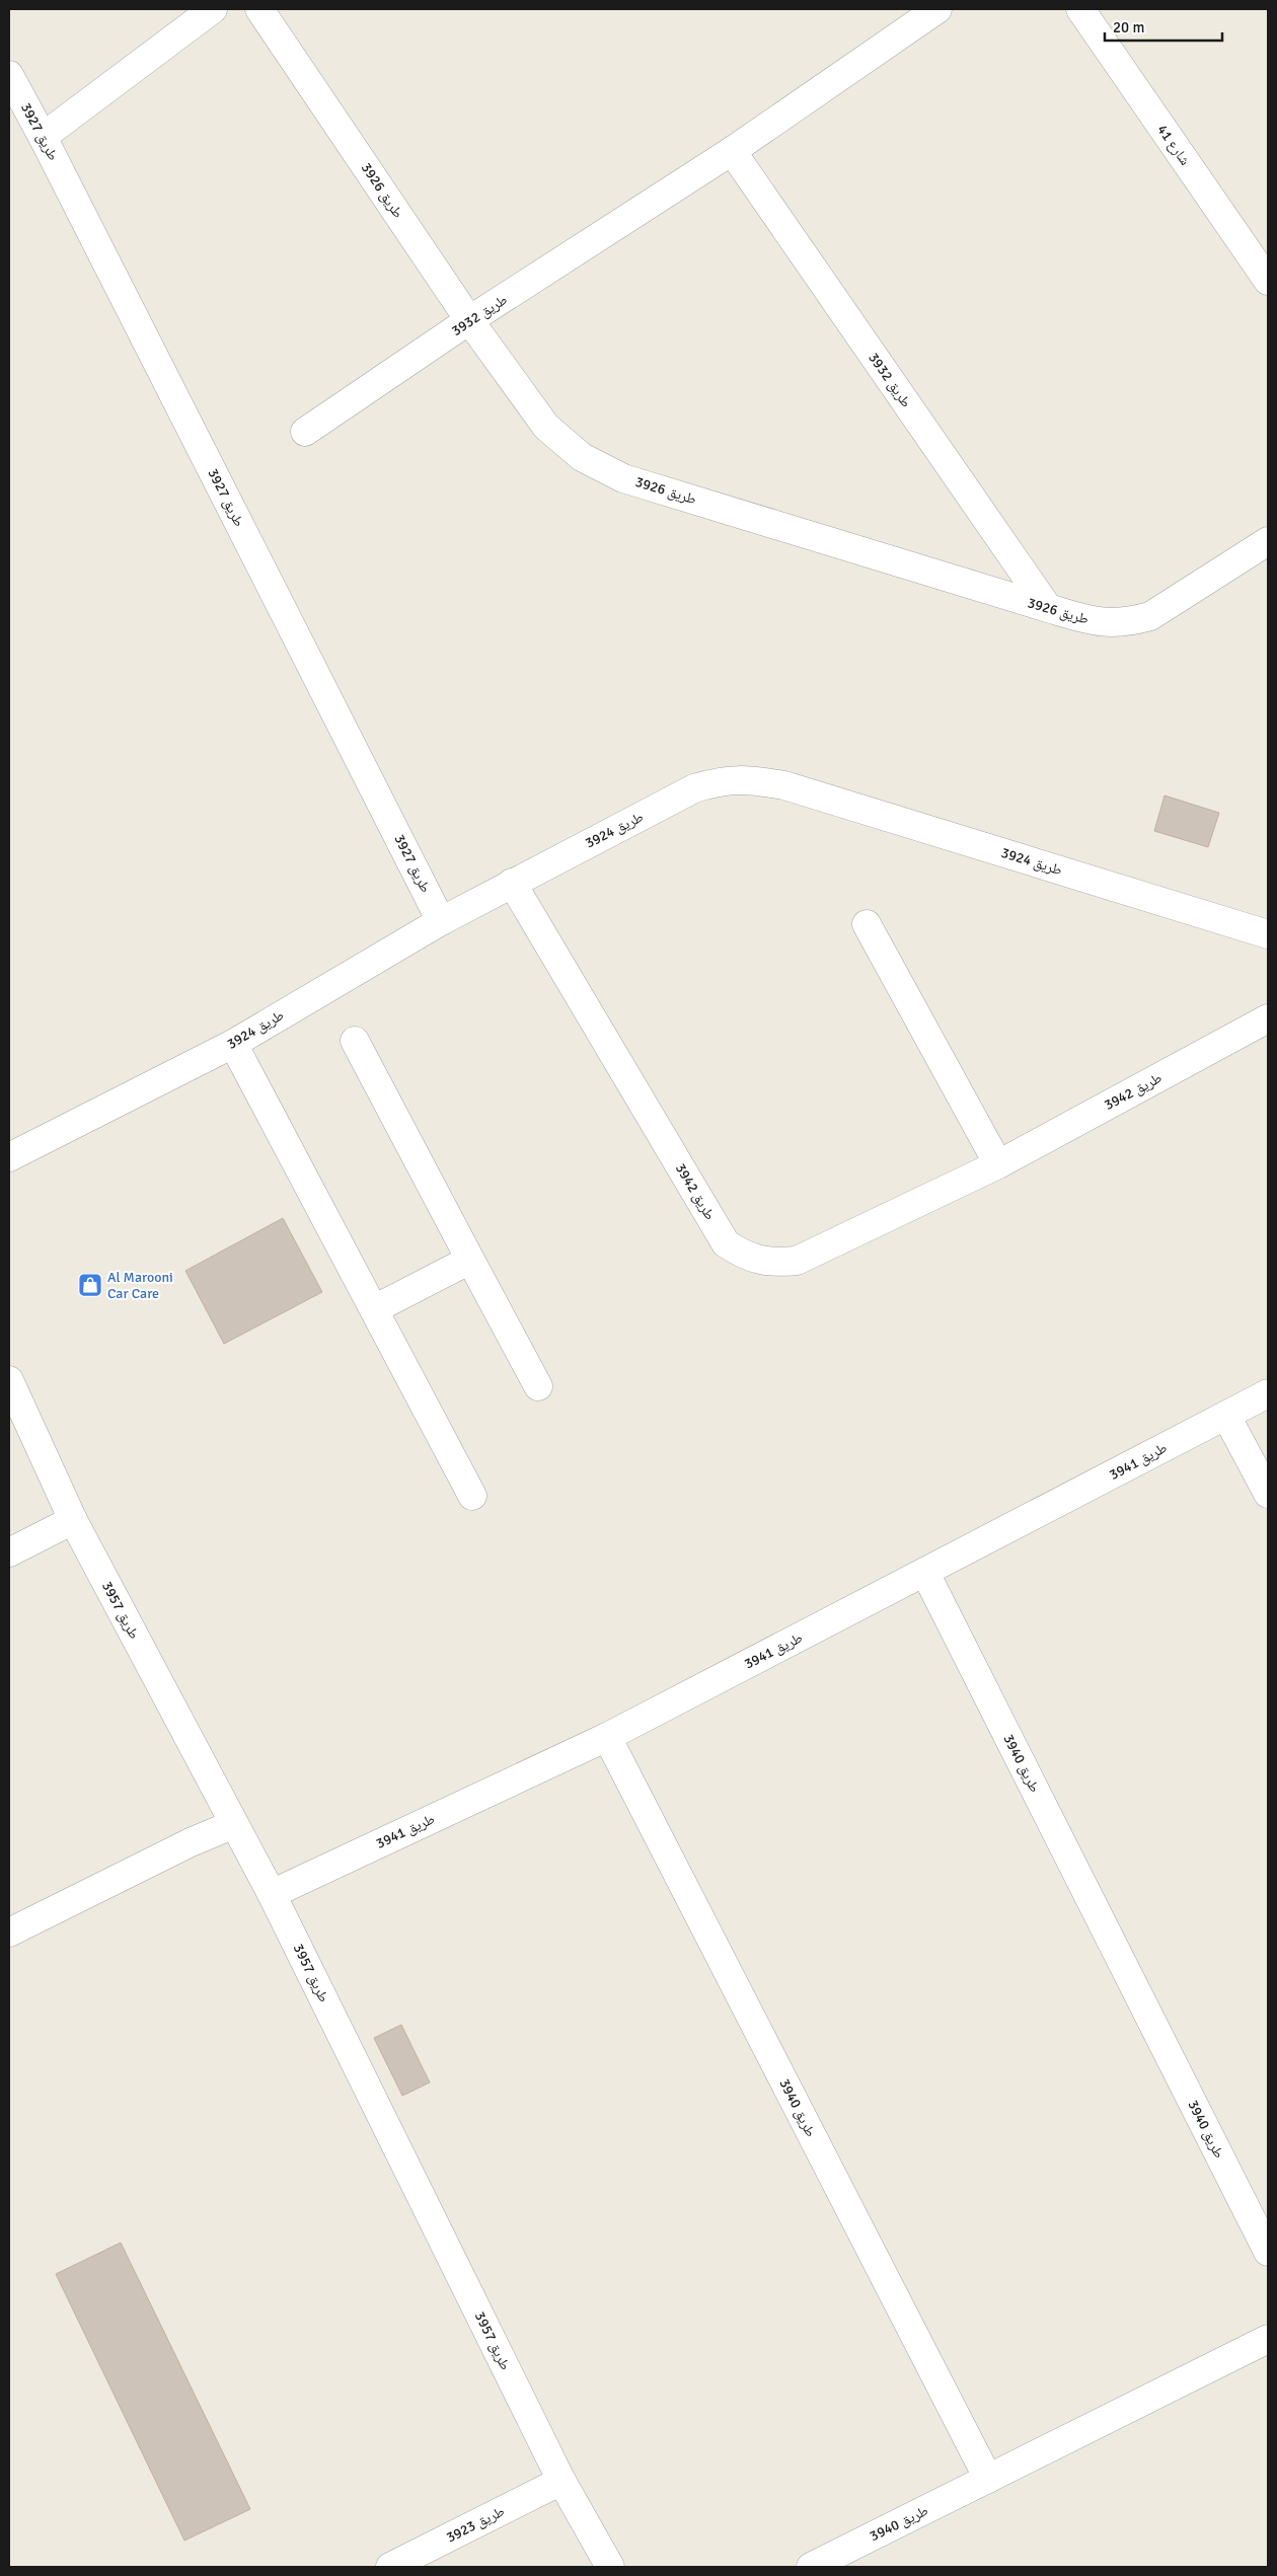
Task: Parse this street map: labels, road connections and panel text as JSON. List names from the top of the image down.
{
  "streets": {
    "street": [
      "طريق 3927",
      "شارع 41",
      "طريق 3926",
      "طريق 3932",
      "طريق 3924",
      "طريق 3942",
      "طريق 3941",
      "طريق 3957",
      "طريق 3940",
      "طريق 3923"
    ]
  },
  "crossings": [
    ["طريق 3927", "طريق 3924"],
    ["طريق 3926", "طريق 3932"],
    ["طريق 3924", "طريق 3942"],
    ["طريق 3941", "طريق 3957"],
    ["طريق 3941", "طريق 3940"],
    ["طريق 3957", "طريق 3923"]
  ],
  "places": {
    "shop": ["Al Marooni Car Care"]
  },
  "scale_bar": "20 m"
}
